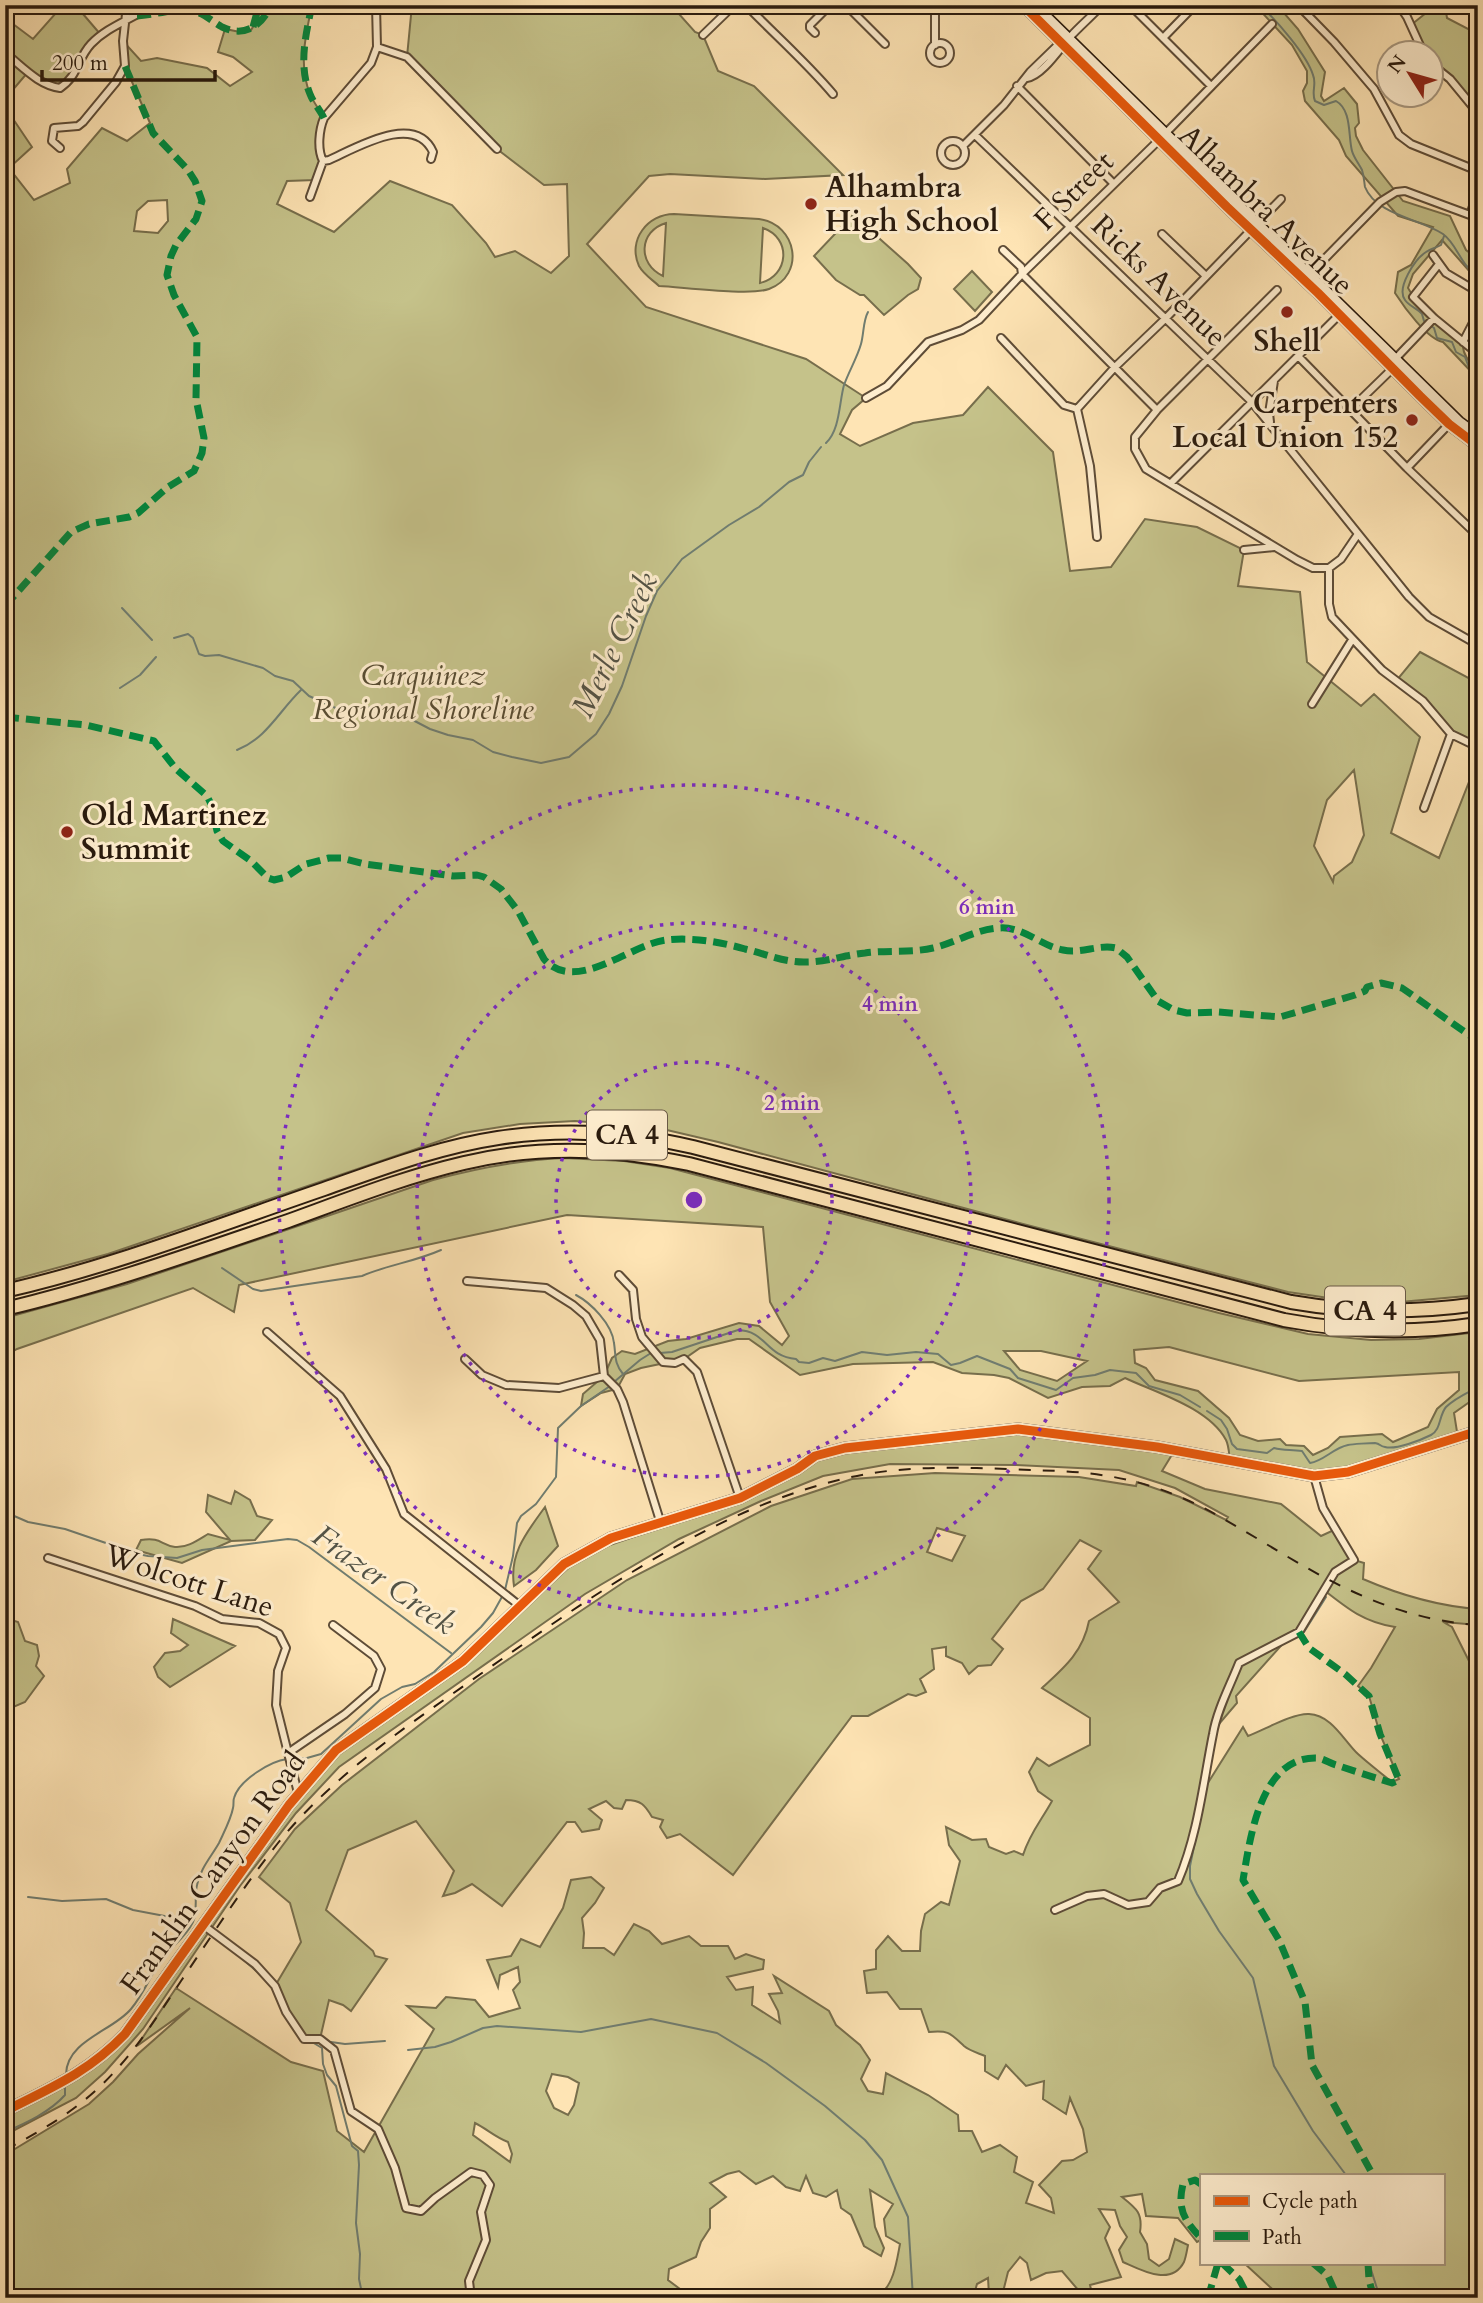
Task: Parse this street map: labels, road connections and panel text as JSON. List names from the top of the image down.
{
  "streets": {
    "highway": ["CA 4"],
    "street": [
      "F Street",
      "Alhambra Avenue",
      "Ricks Avenue",
      "Wolcott Lane",
      "Franklin Canyon Road"
    ]
  },
  "crossings": [
    ["F Street", "Alhambra Avenue"],
    ["F Street", "Ricks Avenue"],
    ["Wolcott Lane", "Franklin Canyon Road"]
  ],
  "water": ["Merle Creek", "Frazer Creek"],
  "parks": ["Carquinez Regional Shoreline"],
  "places": [
    "Alhambra High School",
    "Shell",
    "Carpenters Local Union 152",
    "Old Martinez Summit"
  ],
  "legend": ["Cycle path", "Path"],
  "scale_bar": "200 m",
  "north": "top left",
  "rings": ["6 min", "4 min", "2 min"]
}
